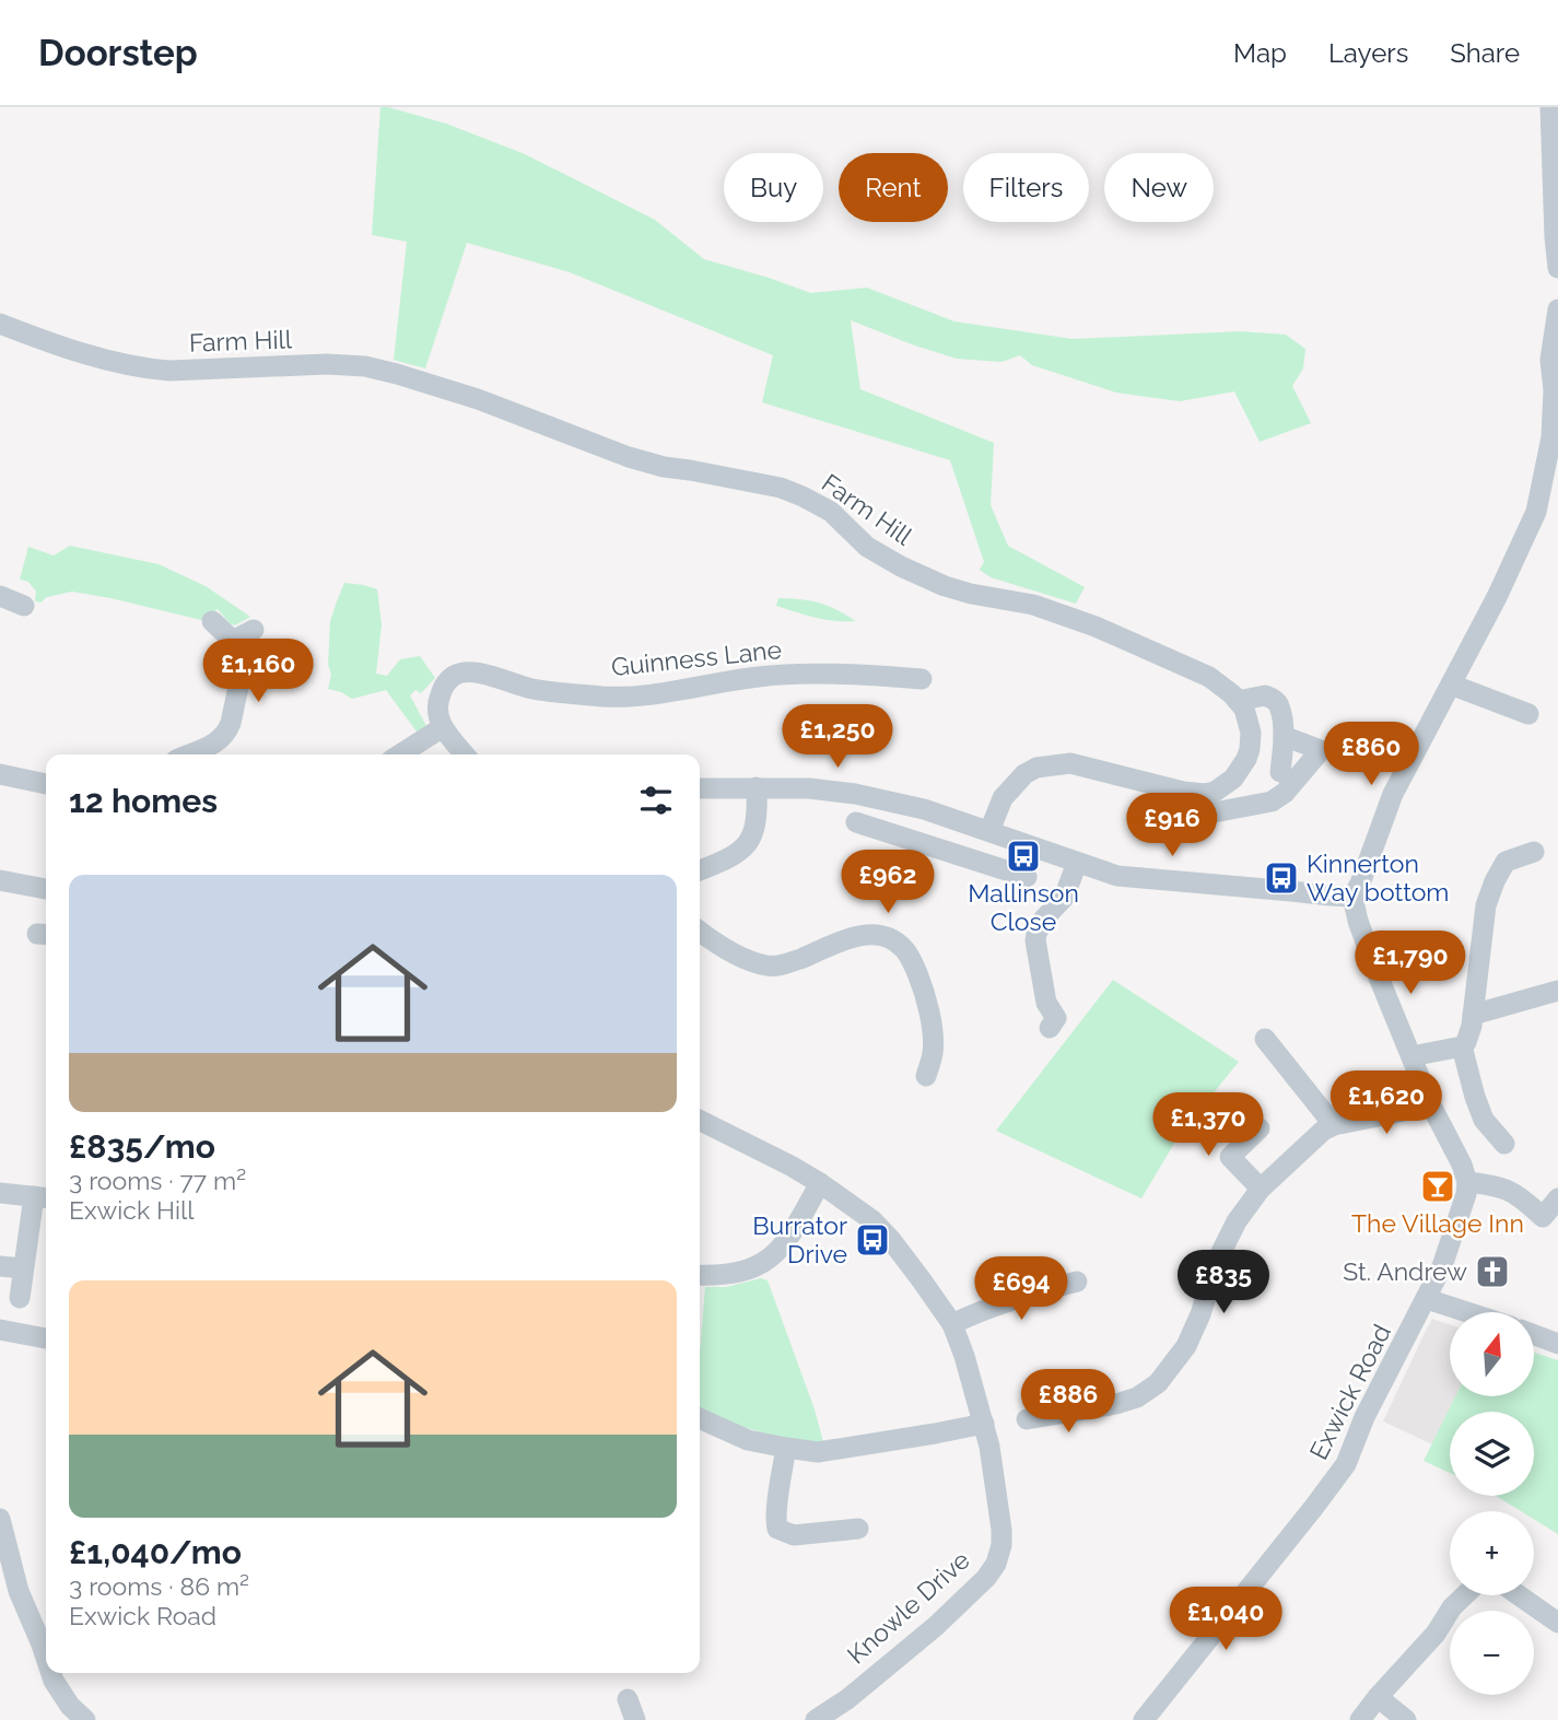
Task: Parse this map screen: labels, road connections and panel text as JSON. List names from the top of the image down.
{
  "streets": {
    "street": [
      "Farm Hill",
      "Guinness Lane",
      "Exwick Road",
      "Knowle Drive"
    ]
  },
  "places": {
    "bus stop": ["Mallinson Close", "Kinnerton Way bottom", "Burrator Drive"],
    "bar": ["The Village Inn"],
    "church": ["St. Andrew"]
  },
  "north": "top",
  "page": {
    "header": "Doorstep",
    "nav": ["Map", "Layers", "Share"],
    "chip": [
      "Buy",
      "Rent",
      "Filters",
      "New"
    ],
    "price": [
      "£1,160",
      "£1,250",
      "£860",
      "£916",
      "£962",
      "£1,790",
      "£1,620",
      "£1,370",
      "£835",
      "£694",
      "£886",
      "£1,040"
    ],
    "heading": "12 homes",
    "list": [
      {
        "name": "£835/mo",
        "note": "3 rooms · 77 m² · Exwick Hill"
      },
      {
        "name": "£1,040/mo",
        "note": "3 rooms · 86 m² · Exwick Road"
      }
    ],
    "map_buttons": ["+", "−"]
  }
}
